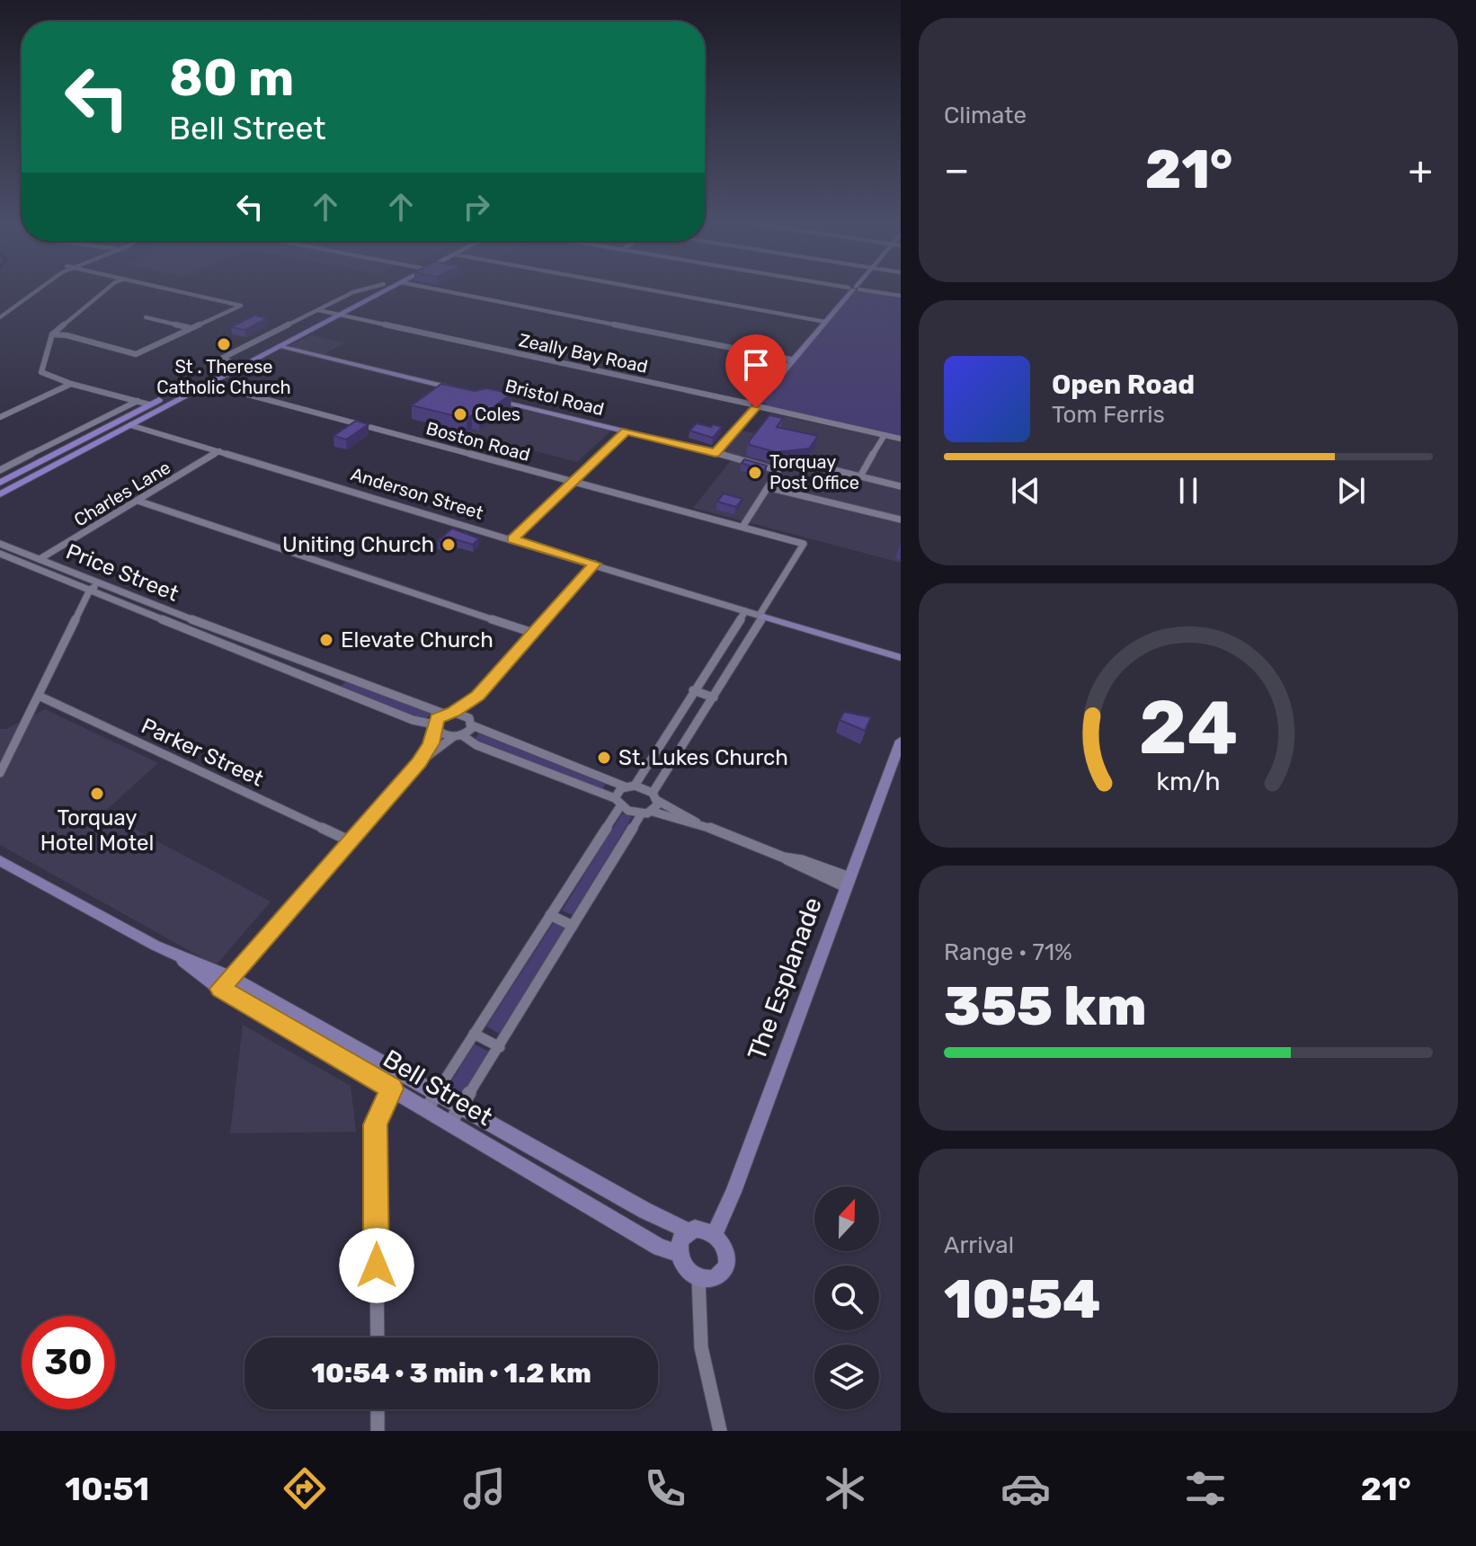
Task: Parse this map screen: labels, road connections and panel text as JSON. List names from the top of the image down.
{
  "streets": {
    "street": [
      "Zeally Bay Road",
      "Bristol Road",
      "Boston Road",
      "Charles Lane",
      "Anderson Street",
      "Price Street",
      "Parker Street",
      "The Esplanade",
      "Bell Street"
    ]
  },
  "crossings": [
    ["Boston Road", "Anderson Street"],
    ["Charles Lane", "Anderson Street"],
    ["Charles Lane", "Price Street"],
    ["Price Street", "The Esplanade"],
    ["The Esplanade", "Bell Street"]
  ],
  "places": [
    "St . Therese Catholic Church",
    "Coles",
    "Torquay Post Office",
    "Uniting Church",
    "Elevate Church",
    "St. Lukes Church",
    "Torquay Hotel Motel"
  ],
  "north": "top",
  "page": {
    "tile": [
      "Climate",
      ["Range · 71%", "355 km"],
      ["Arrival", "10:54"]
    ],
    "turn": ["80 m", "Bell Street"],
    "heat": ["−", "21°", "+"],
    "song": ["Open Road", "Tom Ferris"],
    "limit": "30",
    "trip": "10:54 · 3 min · 1.2 km",
    "tabs": ["10:51", "21°"],
    "gauge": ["24", "km/h"]
  }
}
